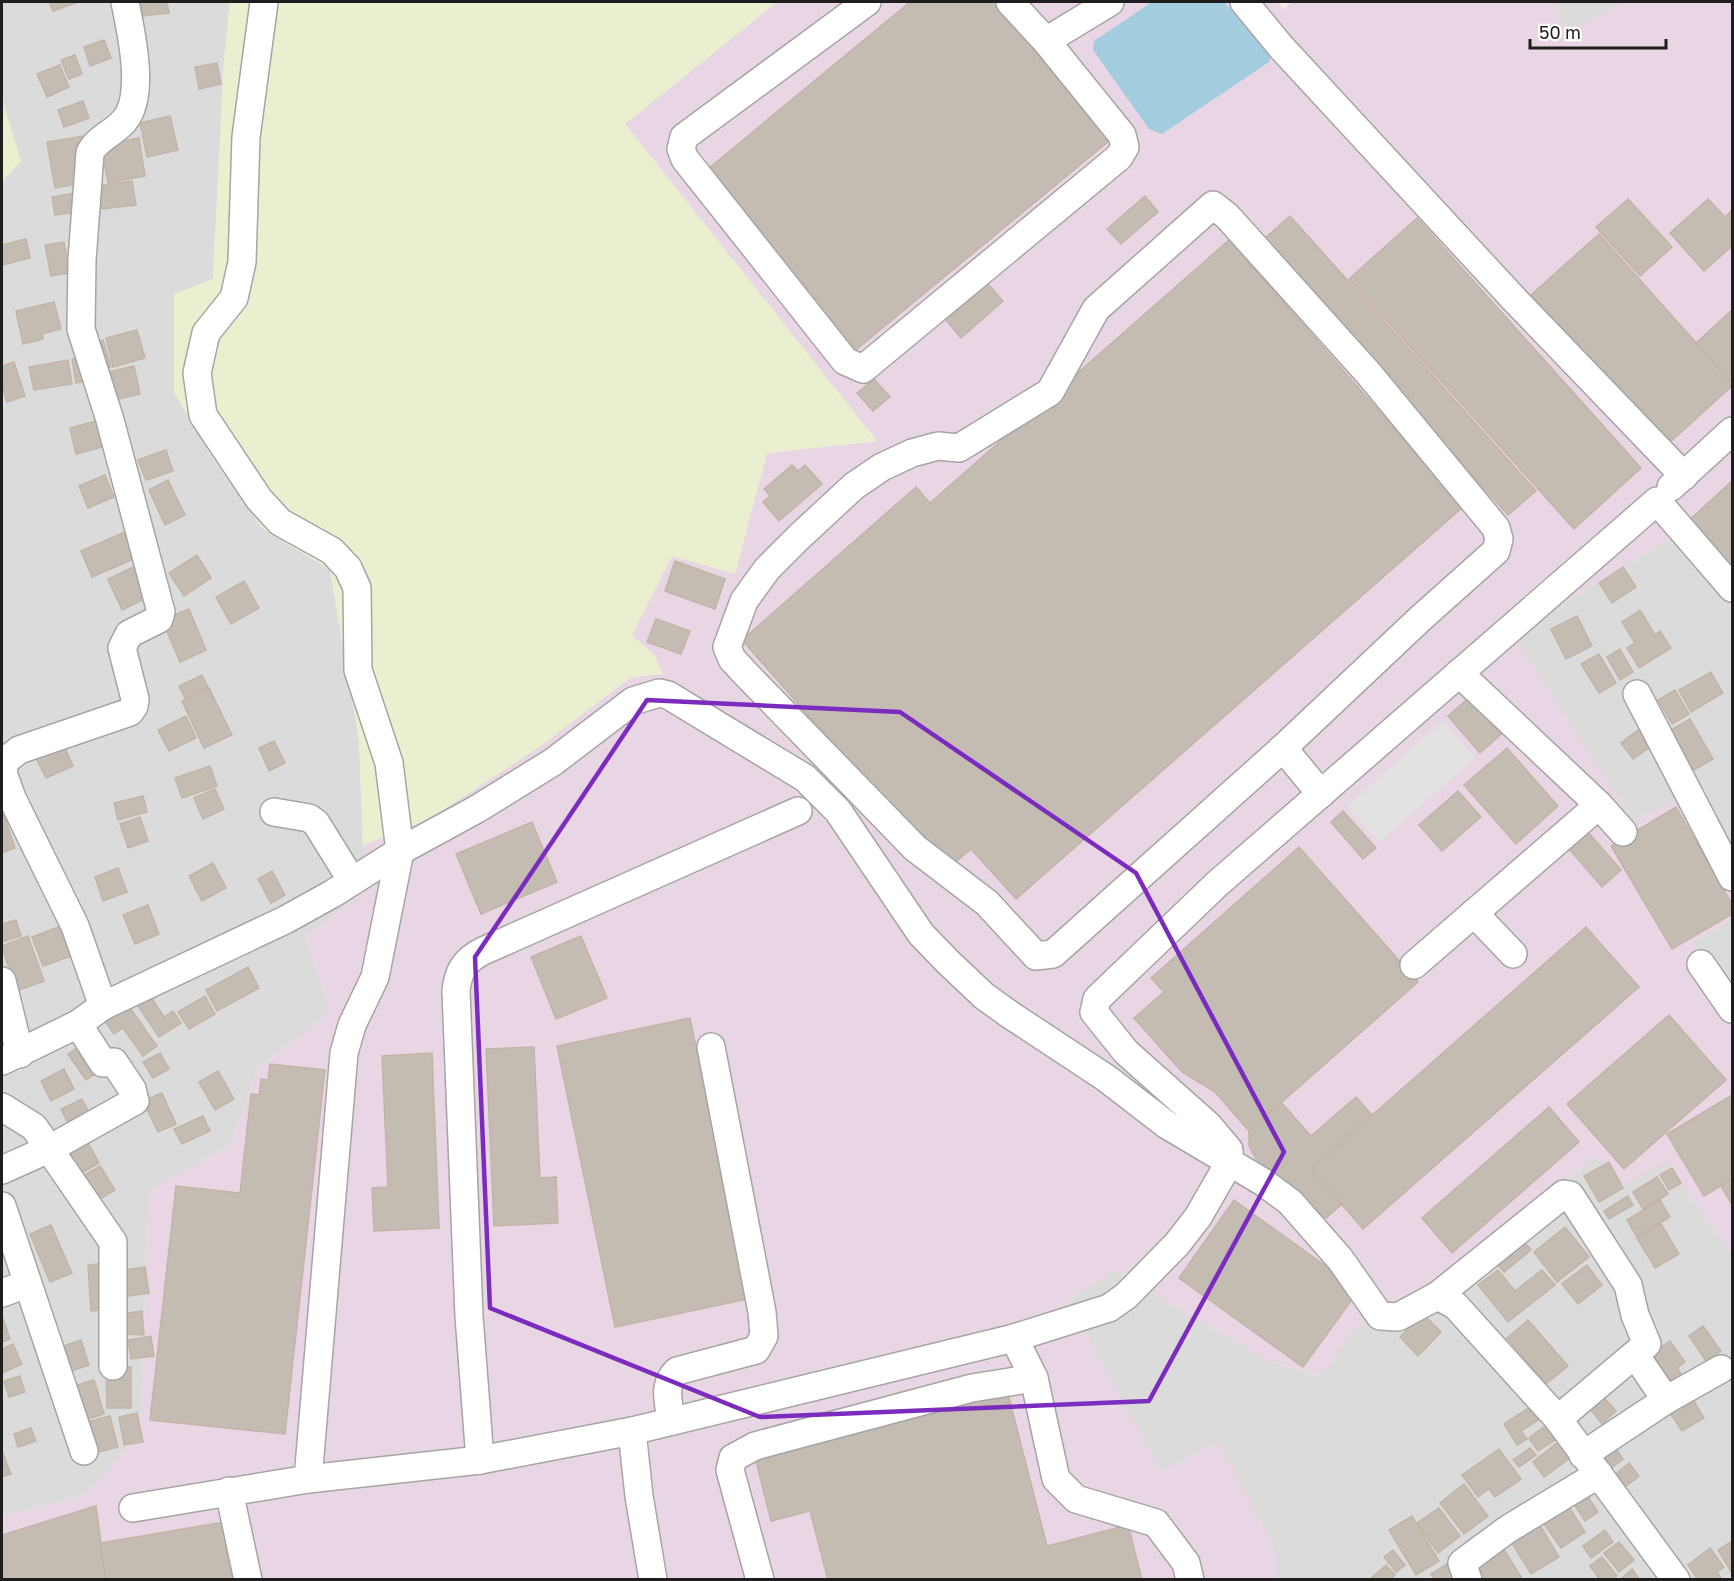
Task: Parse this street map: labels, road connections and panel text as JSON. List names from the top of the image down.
{
  "scale_bar": "50 m"
}
